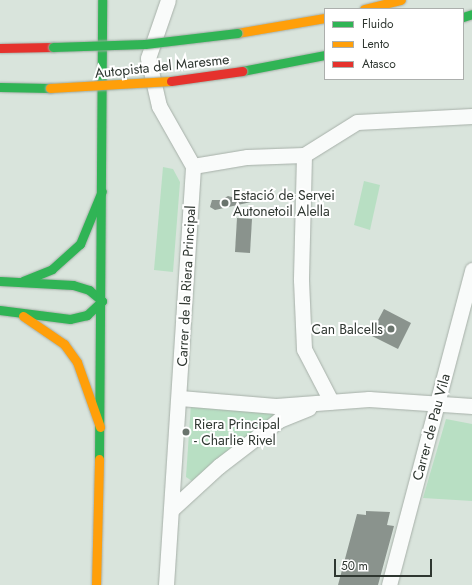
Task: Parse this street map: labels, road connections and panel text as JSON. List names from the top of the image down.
{
  "streets": {
    "main road": ["Autopista del Maresme"],
    "street": ["Carrer de la Riera Principal", "Carrer de Pau Vila"]
  },
  "places": ["Estació de Servei Autonetoil Alella", "Can Balcells", "Riera Principal - Charlie Rivel"],
  "legend": ["Fluido", "Lento", "Atasco"],
  "scale_bar": "50 m"
}
